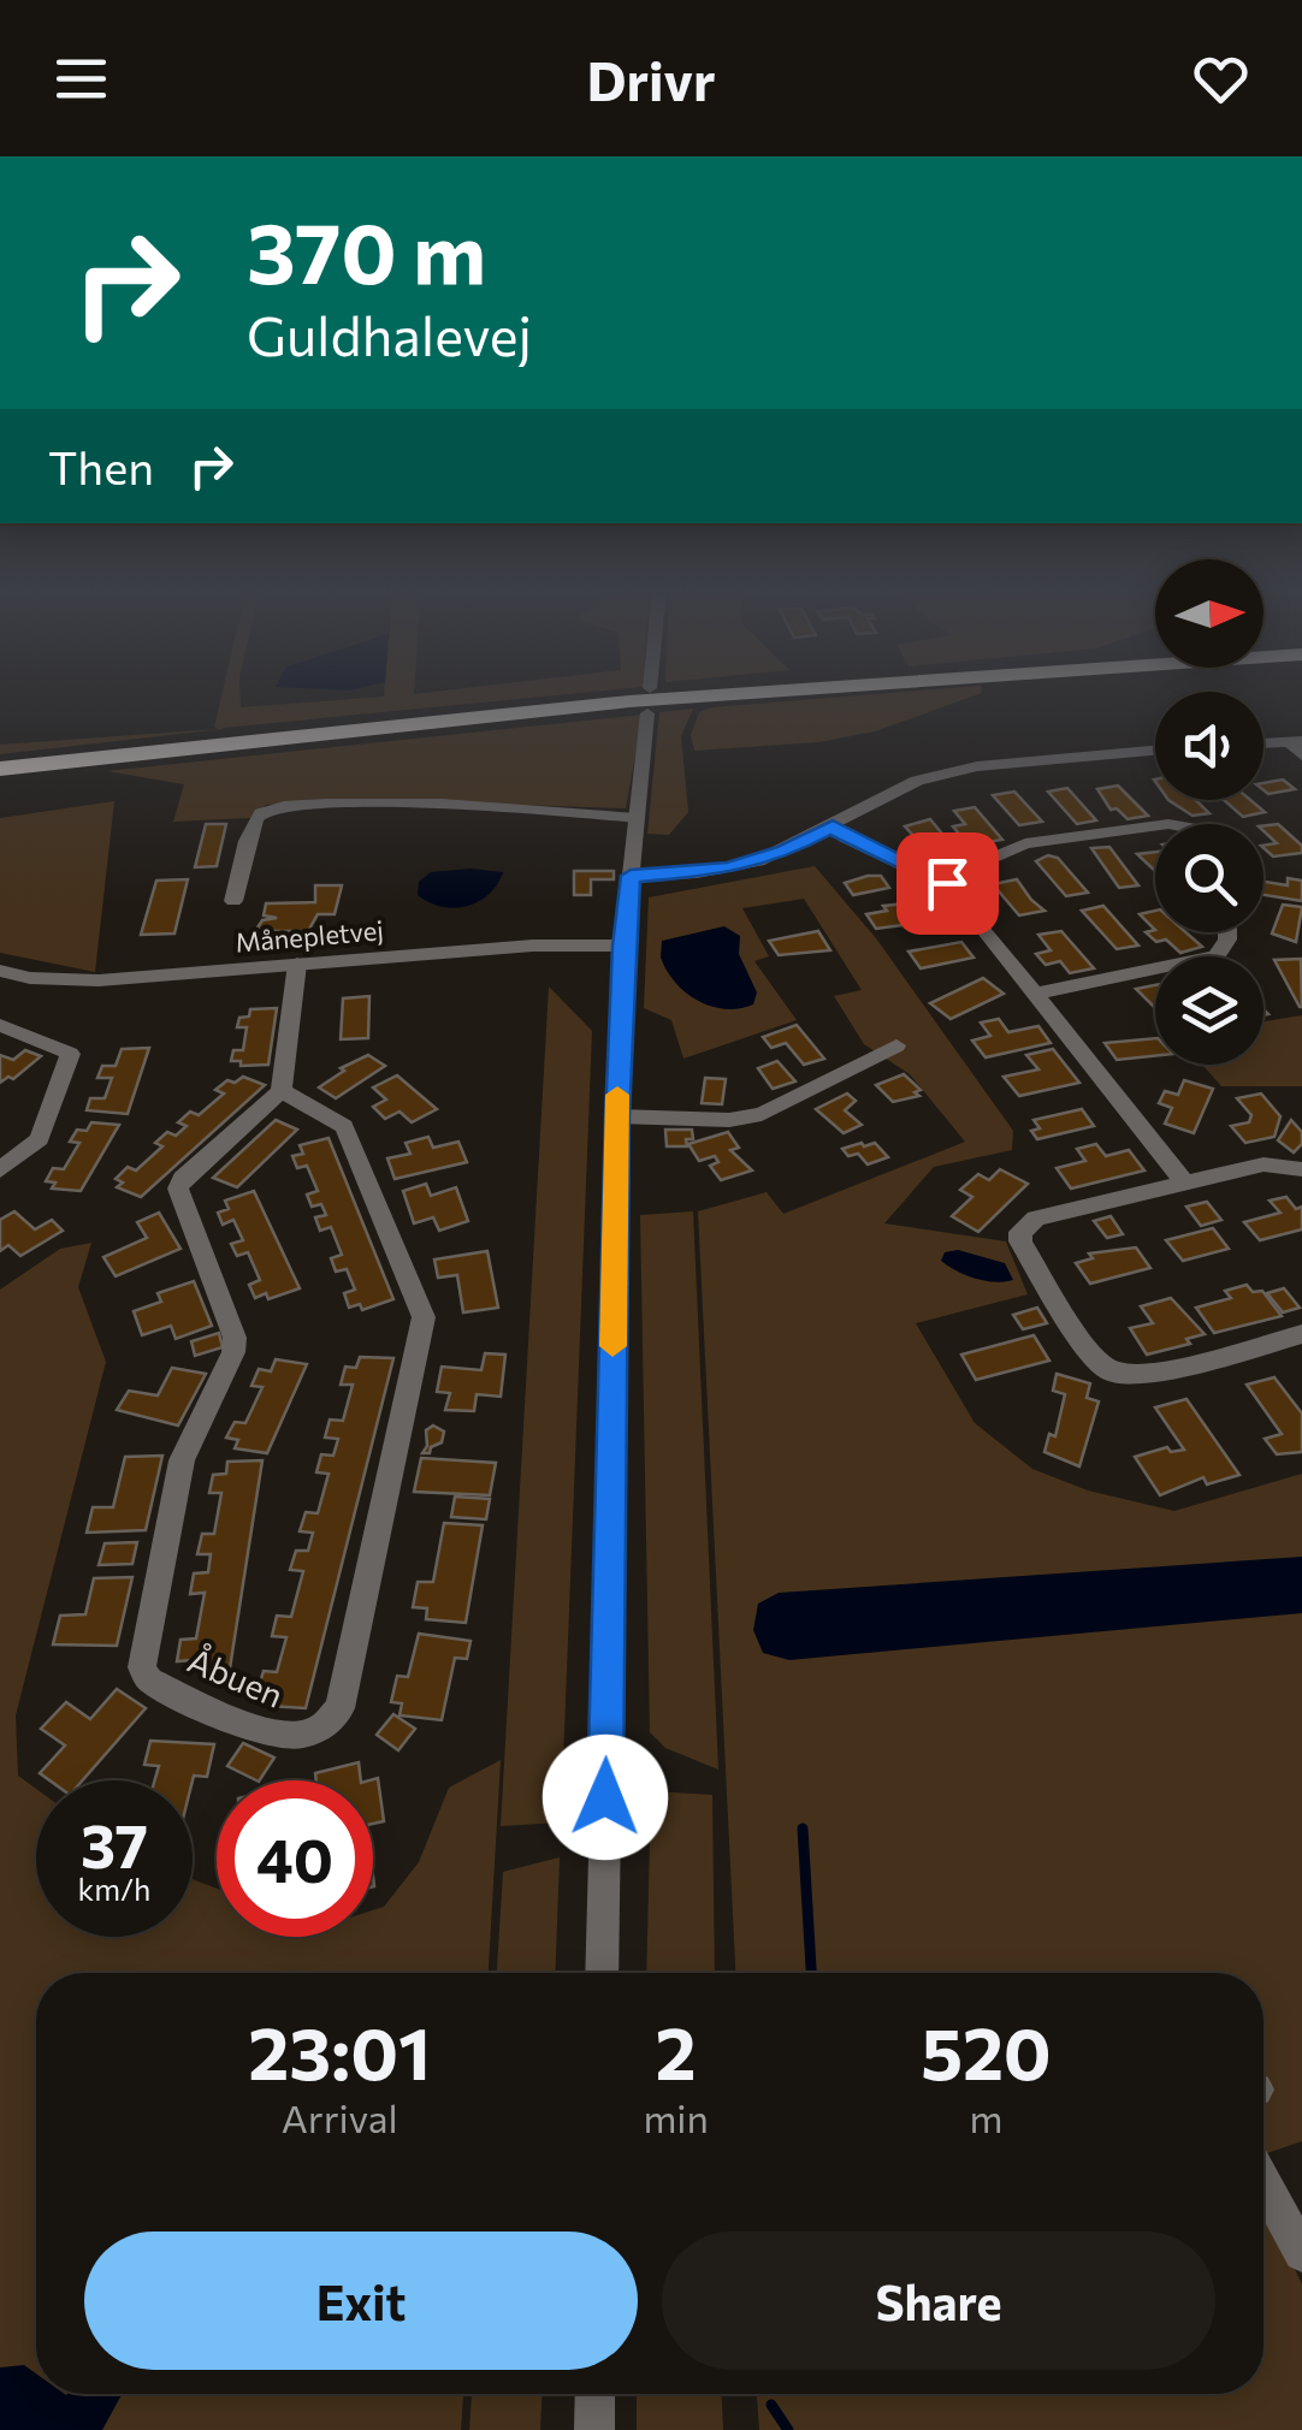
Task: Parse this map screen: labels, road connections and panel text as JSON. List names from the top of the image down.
{
  "streets": {
    "street": ["Månepletvej", "Åbuen"]
  },
  "north": "right",
  "page": {
    "header": "Drivr",
    "turn": ["370 m", "Guldhalevej"],
    "then": "Then",
    "speed": "37 km/h",
    "limit": "40",
    "eta": [
      "23:01",
      "Arrival",
      "2",
      "min",
      "520",
      "m"
    ],
    "buttons": ["Exit", "Share"]
  }
}
